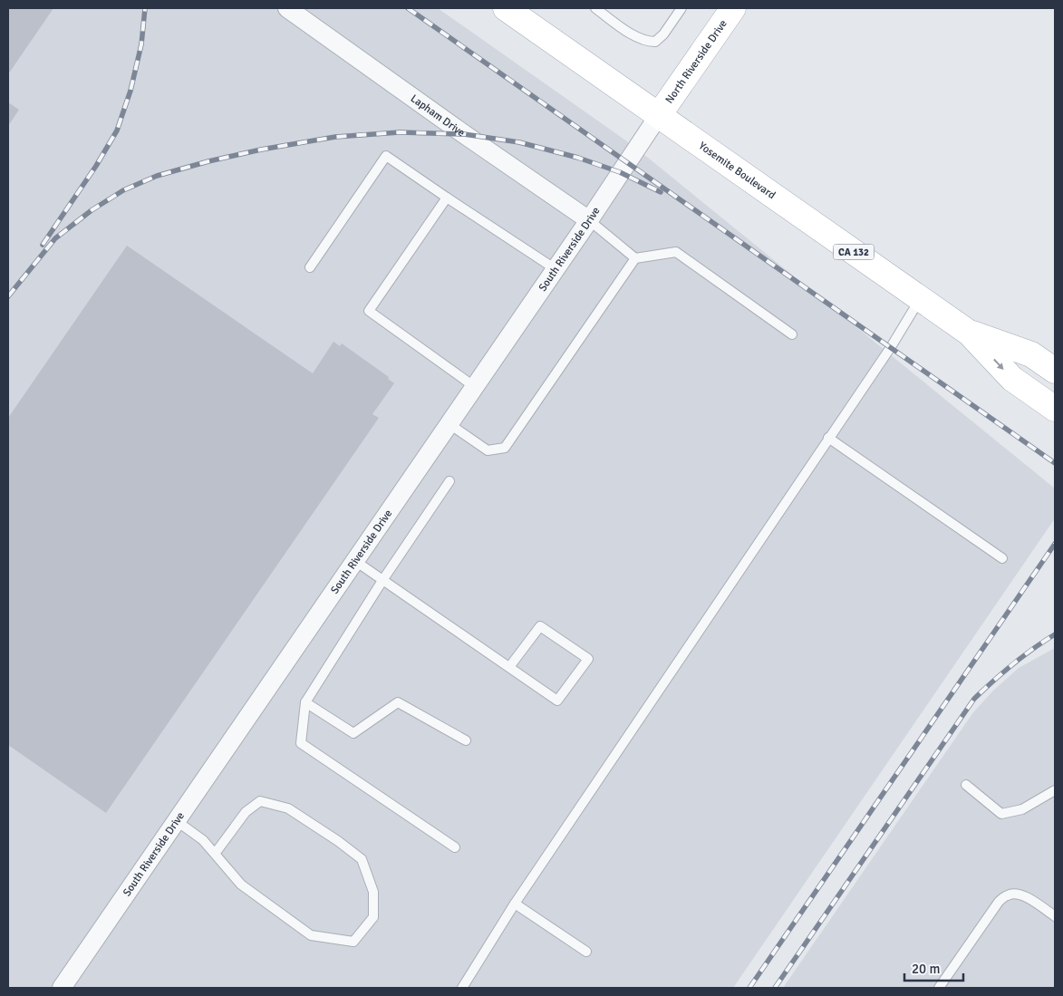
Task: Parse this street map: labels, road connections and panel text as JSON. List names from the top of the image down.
{
  "streets": {
    "main road": ["North Riverside Drive", "Yosemite Boulevard", "CA 132"],
    "street": ["Lapham Drive", "South Riverside Drive"]
  },
  "crossings": [
    ["North Riverside Drive", "Yosemite Boulevard"],
    ["North Riverside Drive", "South Riverside Drive"],
    ["Lapham Drive", "South Riverside Drive"],
    ["Yosemite Boulevard", "South Riverside Drive"]
  ],
  "scale_bar": "20 m"
}
